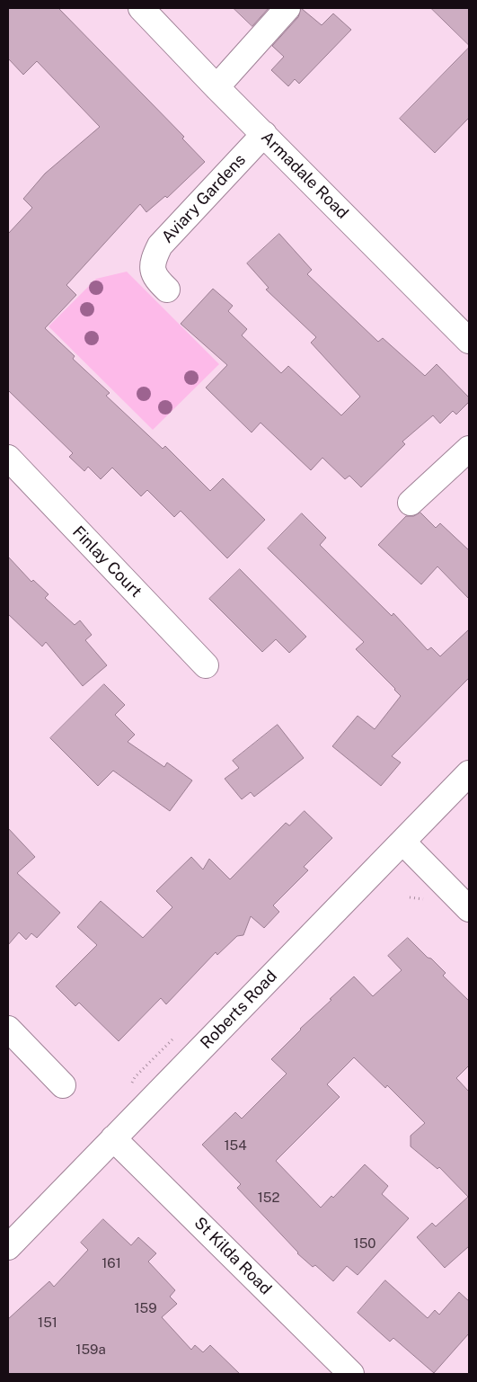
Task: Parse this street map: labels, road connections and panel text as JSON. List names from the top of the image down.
{
  "streets": {
    "street": [
      "Armadale Road",
      "Aviary Gardens",
      "Finlay Court",
      "Roberts Road",
      "St Kilda Road"
    ]
  },
  "crossings": [
    ["Armadale Road", "Aviary Gardens"],
    ["Roberts Road", "St Kilda Road"]
  ],
  "house_numbers": [
    "154",
    "152",
    "150",
    "161",
    "159",
    "151",
    "159a"
  ]
}
